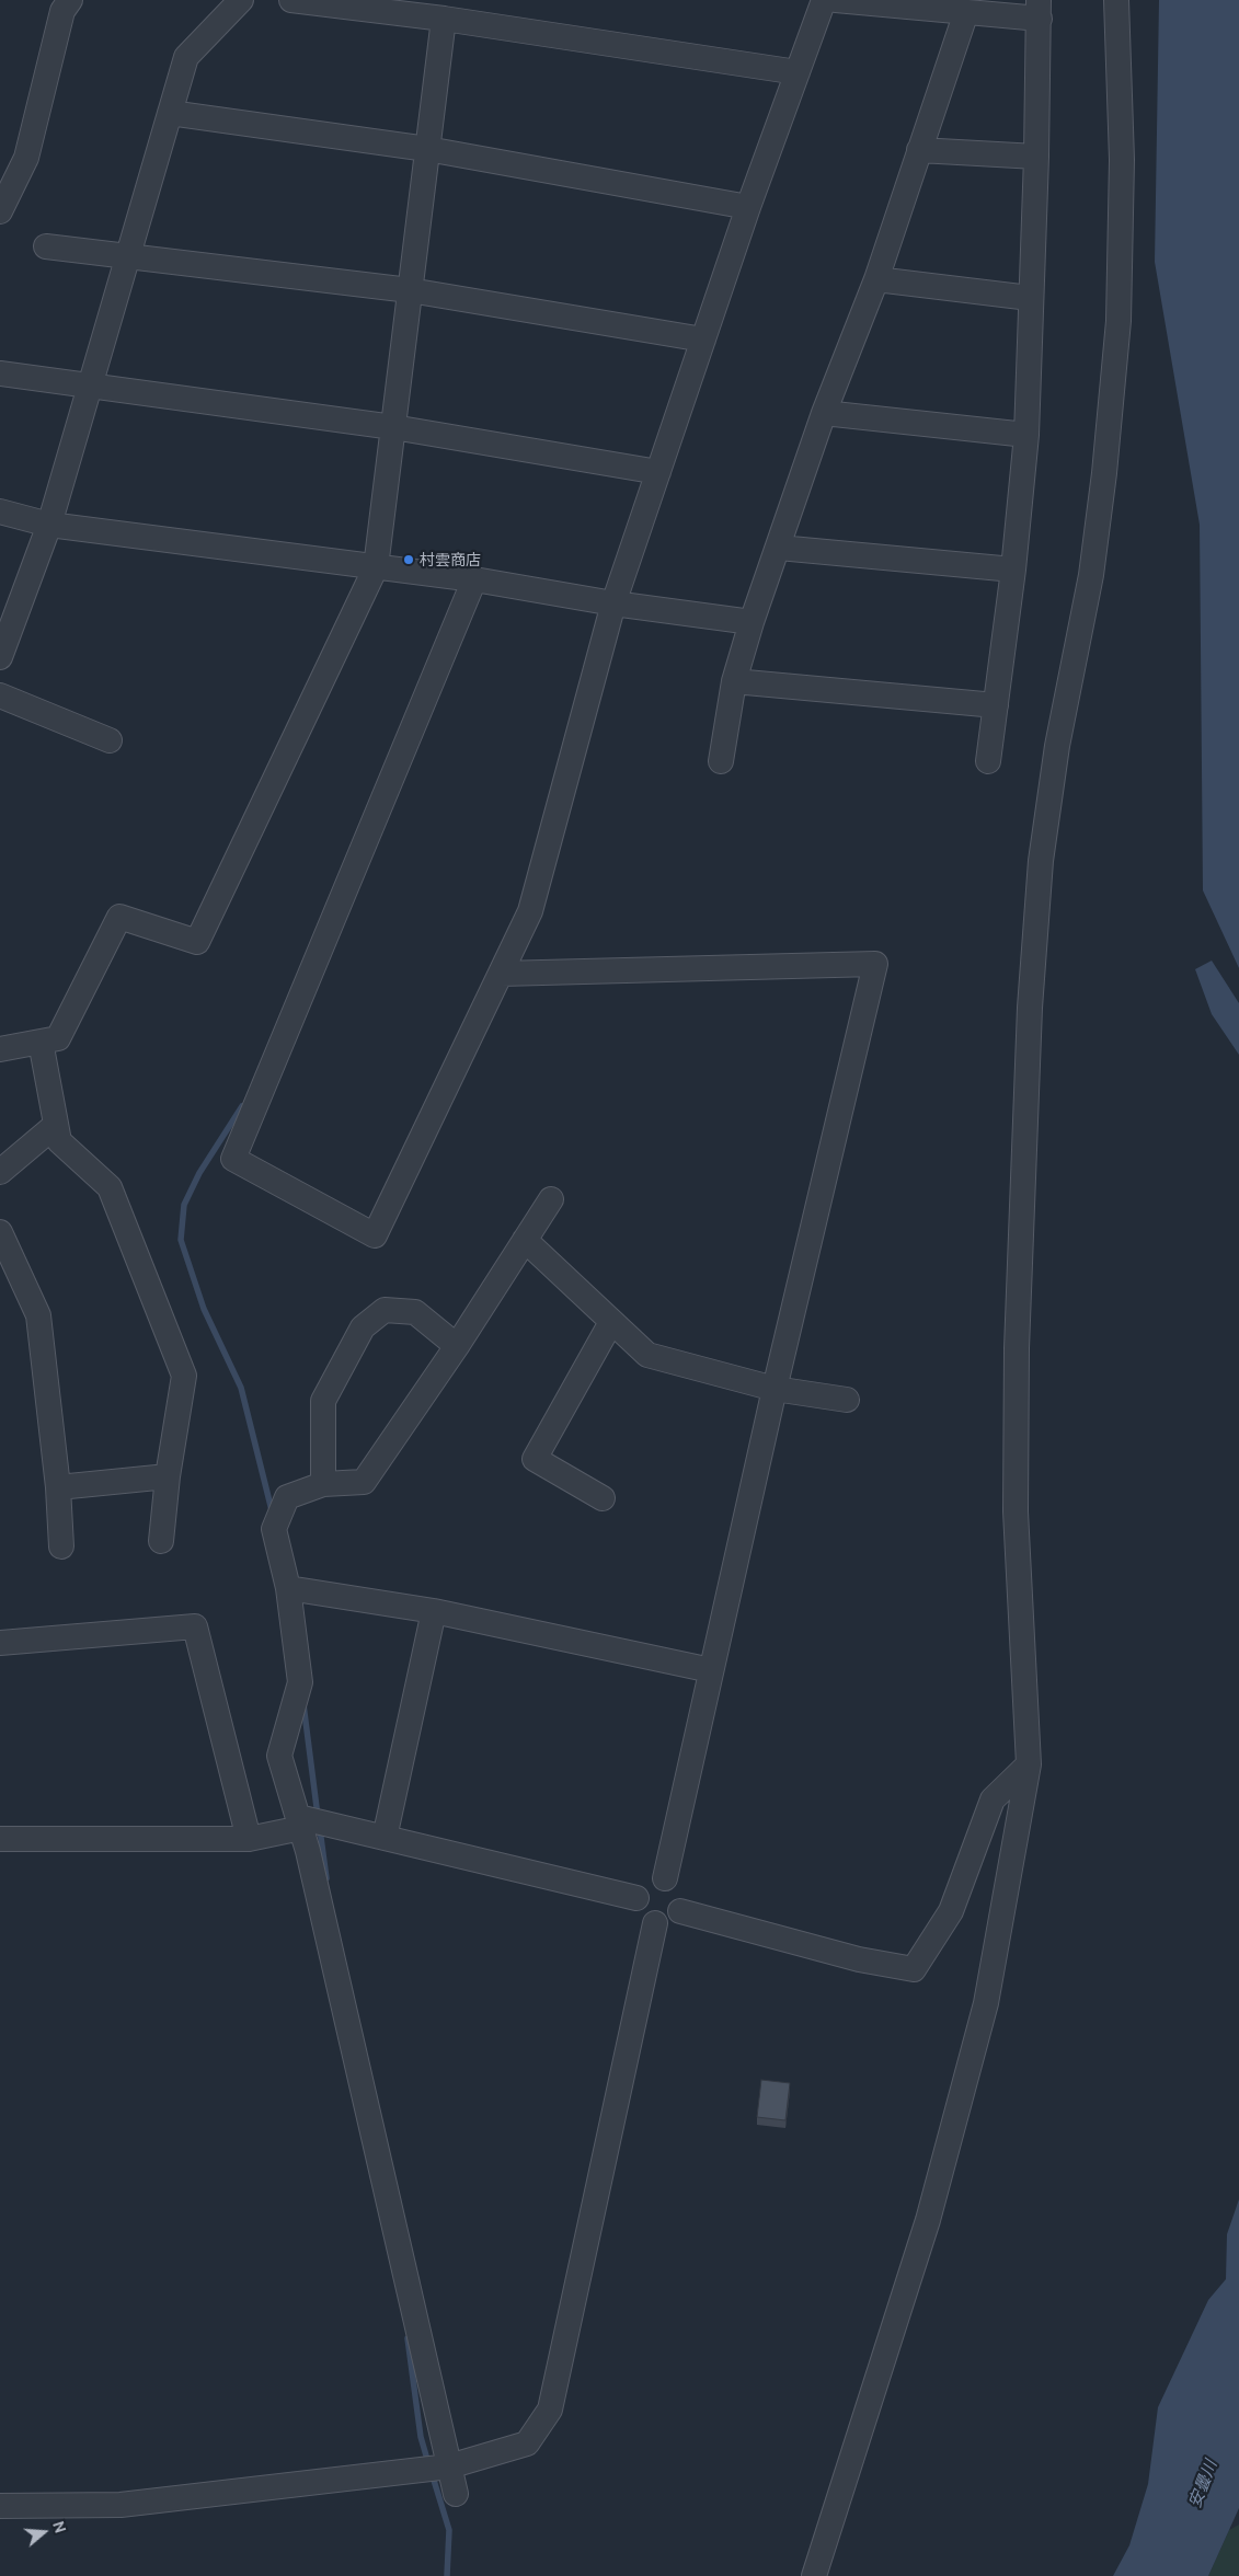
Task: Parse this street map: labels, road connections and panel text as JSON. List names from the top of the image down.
{
  "water": ["安曇川"],
  "places": ["村雲商店"],
  "north": "right"
}
